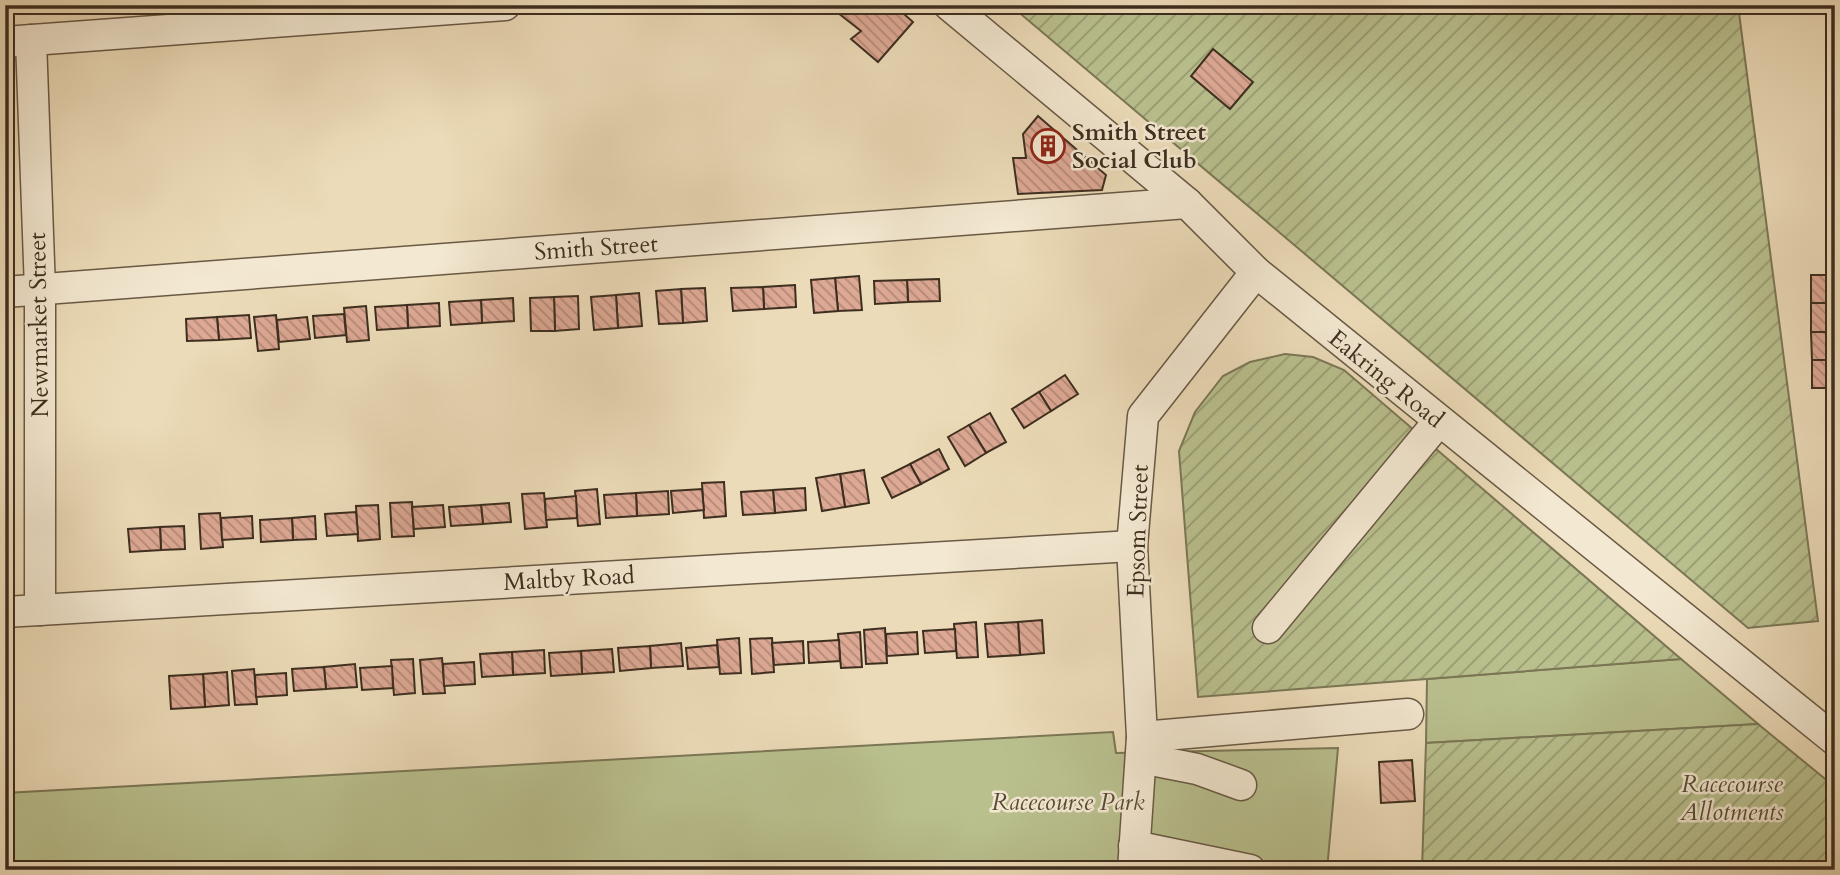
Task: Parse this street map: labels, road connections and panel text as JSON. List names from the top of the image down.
{
  "streets": {
    "street": [
      "Smith Street",
      "Newmarket Street",
      "Eakring Road",
      "Epsom Street",
      "Maltby Road"
    ]
  },
  "crossings": [
    ["Smith Street", "Newmarket Street"],
    ["Smith Street", "Eakring Road"],
    ["Newmarket Street", "Maltby Road"],
    ["Eakring Road", "Epsom Street"],
    ["Epsom Street", "Maltby Road"]
  ],
  "parks": ["Racecourse Allotments", "Racecourse Park"],
  "places": {
    "building": ["Smith Street Social Club"]
  }
}
